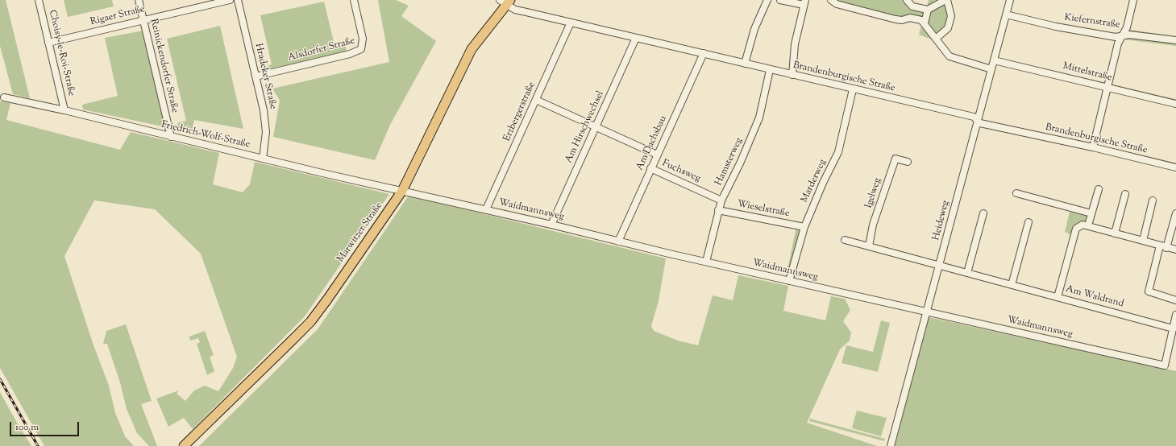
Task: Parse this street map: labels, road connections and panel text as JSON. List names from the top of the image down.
{
  "streets": {
    "main road": ["Marwitzer Straße"],
    "street": [
      "Rigaer Straße",
      "Kiefernstraße",
      "Alsdorfer Straße",
      "Choisy-le-Roi-Straße",
      "Reinickendorfer Straße",
      "Mittelstraße",
      "Hradeker Straße",
      "Brandenburgische Straße",
      "Erzbergerstraße",
      "Am Hirschwechsel",
      "Friedrich-Wolf-Straße",
      "Am Dachsbau",
      "Hamsterweg",
      "Fuchsweg",
      "Marderweg",
      "Igelweg",
      "Wieselstraße",
      "Waidmannsweg",
      "Heideweg",
      "Am Waldrand"
    ]
  },
  "crossings": [
    ["Rigaer Straße", "Choisy-le-Roi-Straße"],
    ["Rigaer Straße", "Reinickendorfer Straße"],
    ["Kiefernstraße", "Heideweg"],
    ["Alsdorfer Straße", "Hradeker Straße"],
    ["Choisy-le-Roi-Straße", "Friedrich-Wolf-Straße"],
    ["Reinickendorfer Straße", "Friedrich-Wolf-Straße"],
    ["Mittelstraße", "Heideweg"],
    ["Hradeker Straße", "Friedrich-Wolf-Straße"],
    ["Brandenburgische Straße", "Erzbergerstraße"],
    ["Brandenburgische Straße", "Am Hirschwechsel"],
    ["Brandenburgische Straße", "Am Dachsbau"],
    ["Brandenburgische Straße", "Hamsterweg"],
    ["Brandenburgische Straße", "Marderweg"],
    ["Brandenburgische Straße", "Heideweg"],
    ["Brandenburgische Straße", "Marwitzer Straße"],
    ["Erzbergerstraße", "Fuchsweg"],
    ["Erzbergerstraße", "Waidmannsweg"],
    ["Am Hirschwechsel", "Fuchsweg"],
    ["Am Hirschwechsel", "Waidmannsweg"],
    ["Friedrich-Wolf-Straße", "Waidmannsweg"],
    ["Friedrich-Wolf-Straße", "Marwitzer Straße"],
    ["Am Dachsbau", "Fuchsweg"],
    ["Am Dachsbau", "Waidmannsweg"],
    ["Hamsterweg", "Fuchsweg"],
    ["Hamsterweg", "Wieselstraße"],
    ["Hamsterweg", "Waidmannsweg"],
    ["Marderweg", "Wieselstraße"],
    ["Marderweg", "Waidmannsweg"],
    ["Igelweg", "Am Waldrand"],
    ["Waidmannsweg", "Heideweg"],
    ["Waidmannsweg", "Marwitzer Straße"],
    ["Waidmannsweg", "Am Waldrand"],
    ["Heideweg", "Am Waldrand"]
  ],
  "scale_bar": "100 m"
}
